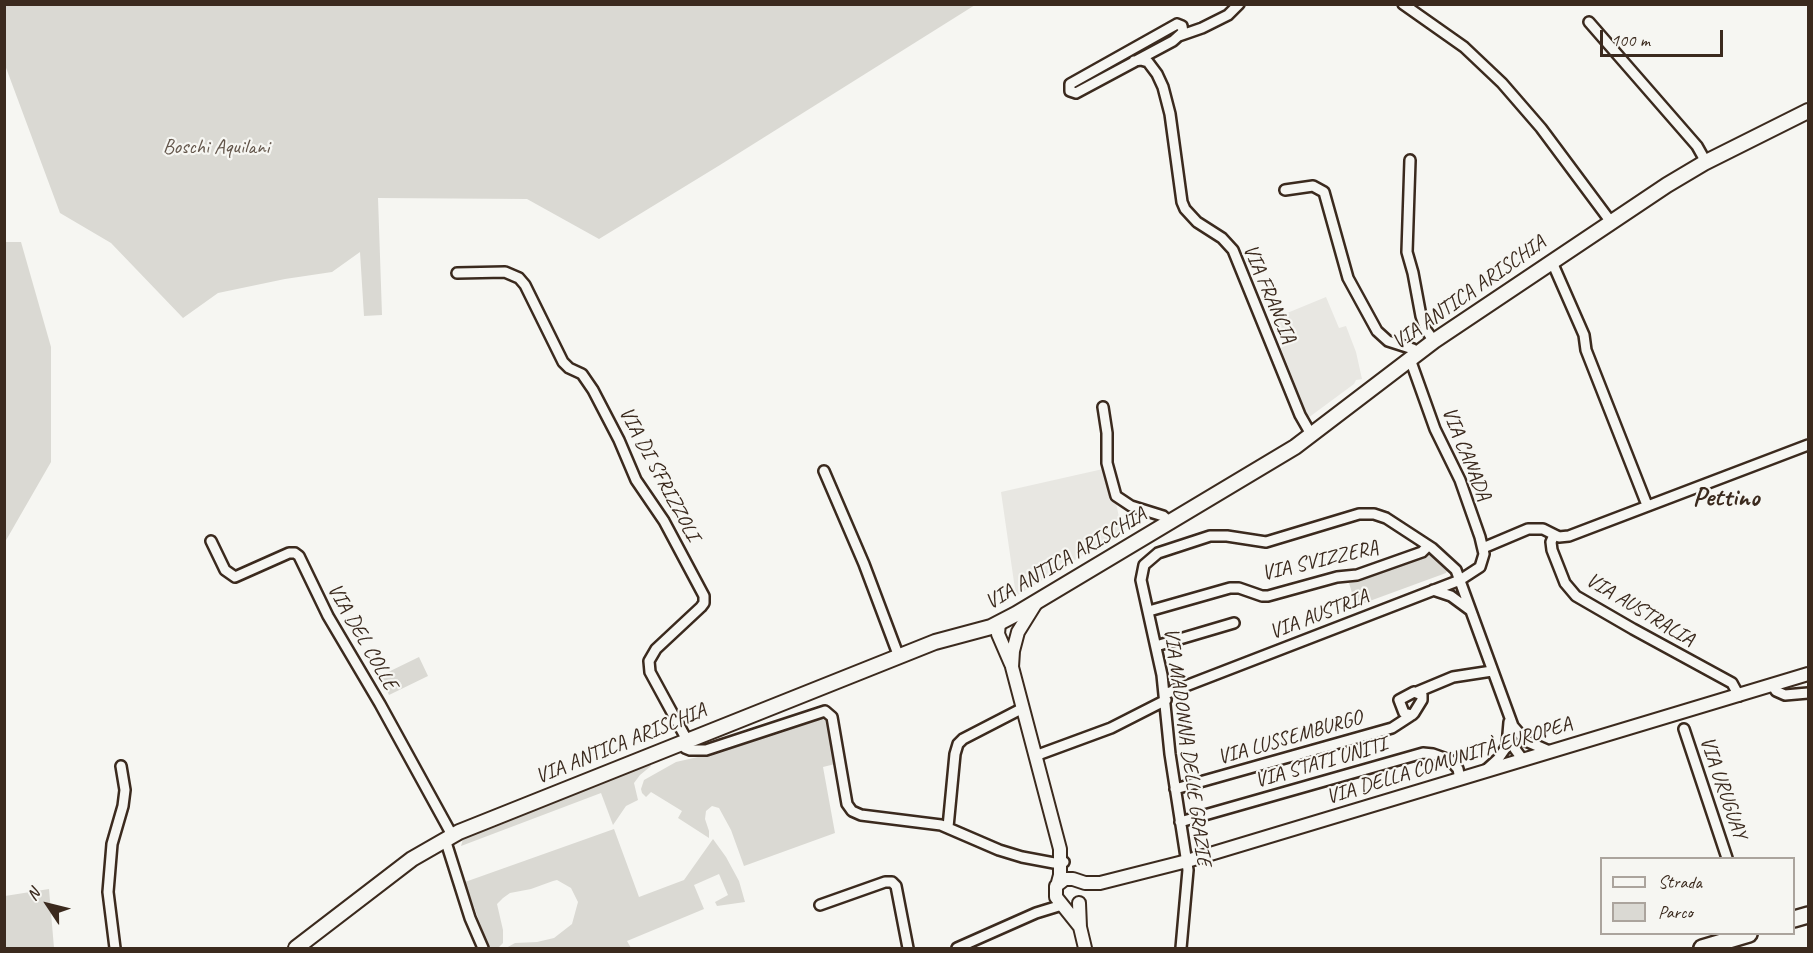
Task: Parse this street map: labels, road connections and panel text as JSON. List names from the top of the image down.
{
  "streets": {
    "main road": ["VIA ANTICA ARISCHIA"],
    "street": [
      "VIA FRANCIA",
      "VIA CANADA",
      "VIA DI SFRIZZOLI",
      "VIA SVIZZERA",
      "VIA AUSTRALIA",
      "VIA AUSTRIA",
      "VIA DEL COLLE",
      "VIA LUSSEMBURGO",
      "VIA MADONNA DELLE GRAZIE",
      "VIA DELLA COMUNITÀ EUROPEA",
      "VIA STATI UNITI",
      "VIA URUGUAY"
    ]
  },
  "crossings": [
    ["VIA ANTICA ARISCHIA", "VIA FRANCIA"],
    ["VIA ANTICA ARISCHIA", "VIA CANADA"],
    ["VIA ANTICA ARISCHIA", "VIA DI SFRIZZOLI"],
    ["VIA ANTICA ARISCHIA", "VIA DEL COLLE"],
    ["VIA CANADA", "VIA AUSTRIA"],
    ["VIA SVIZZERA", "VIA MADONNA DELLE GRAZIE"],
    ["VIA AUSTRALIA", "VIA DELLA COMUNITÀ EUROPEA"],
    ["VIA AUSTRIA", "VIA MADONNA DELLE GRAZIE"],
    ["VIA LUSSEMBURGO", "VIA MADONNA DELLE GRAZIE"],
    ["VIA MADONNA DELLE GRAZIE", "VIA DELLA COMUNITÀ EUROPEA"],
    ["VIA MADONNA DELLE GRAZIE", "VIA STATI UNITI"],
    ["VIA DELLA COMUNITÀ EUROPEA", "VIA STATI UNITI"]
  ],
  "districts": ["Pettino"],
  "parks": ["Boschi Aquilani"],
  "legend": ["Strada", "Parco"],
  "scale_bar": "100 m",
  "north": "top left"
}
